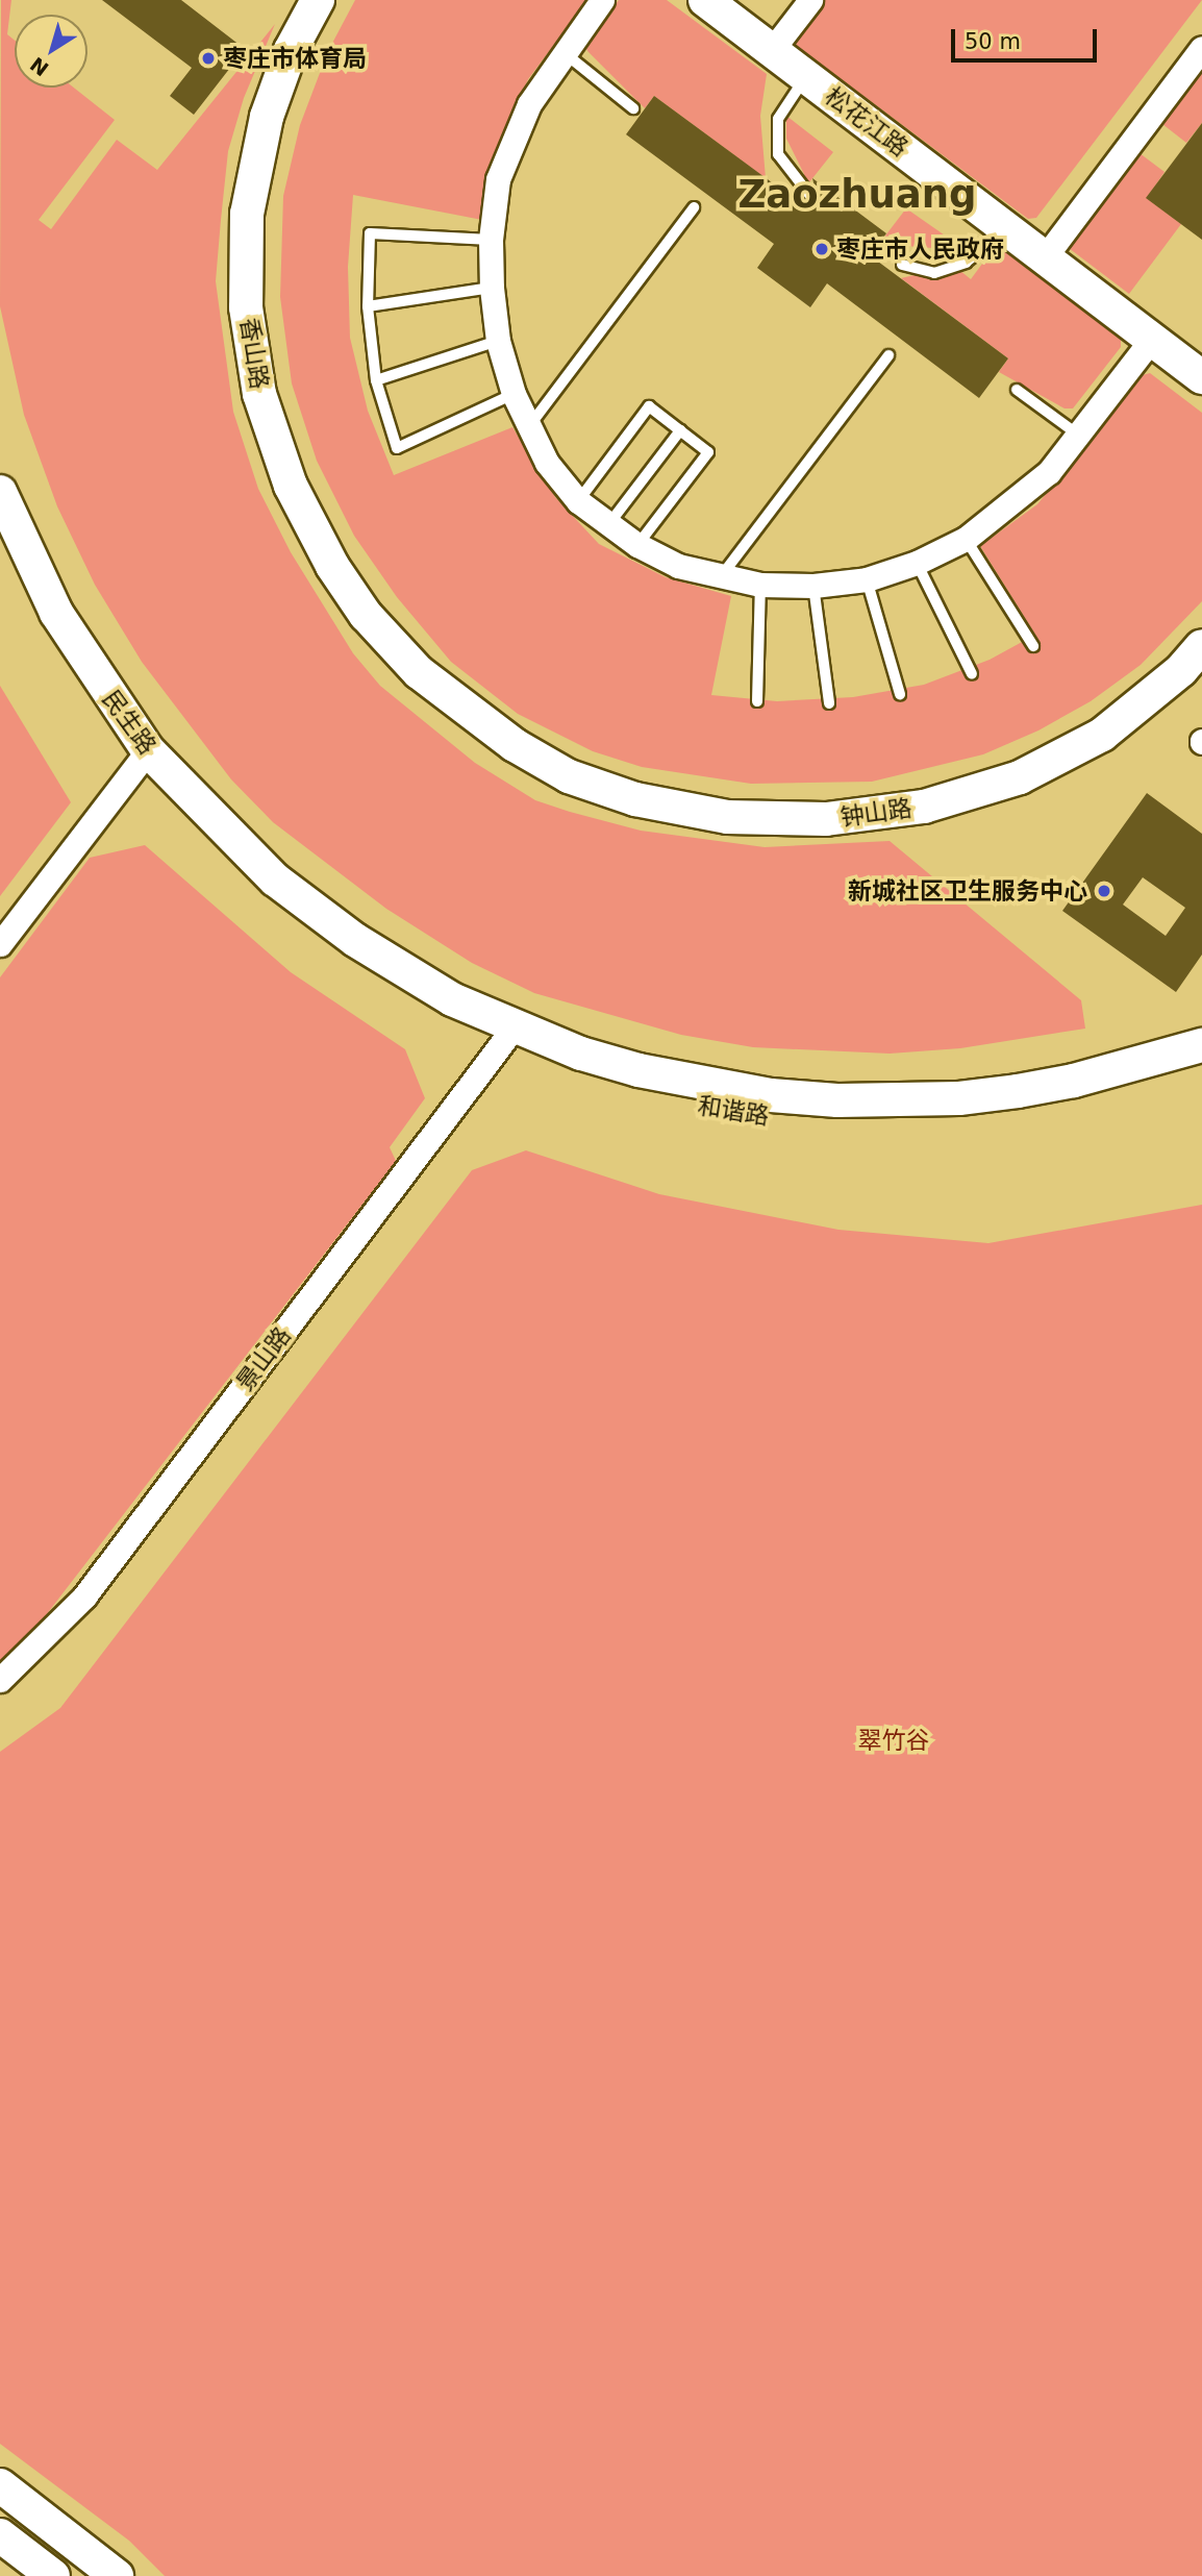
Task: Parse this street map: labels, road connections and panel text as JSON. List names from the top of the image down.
{
  "streets": {
    "main road": [
      "松花江路",
      "香山路",
      "民生路",
      "钟山路",
      "和谐路"
    ],
    "street": ["景山路"]
  },
  "crossings": [
    ["香山路", "钟山路"],
    ["民生路", "和谐路"],
    ["和谐路", "景山路"]
  ],
  "districts": ["Zaozhuang"],
  "parks": ["翠竹谷"],
  "places": ["枣庄市体育局", "枣庄市人民政府", "新城社区卫生服务中心"],
  "scale_bar": "50 m",
  "north": "bottom left"
}
